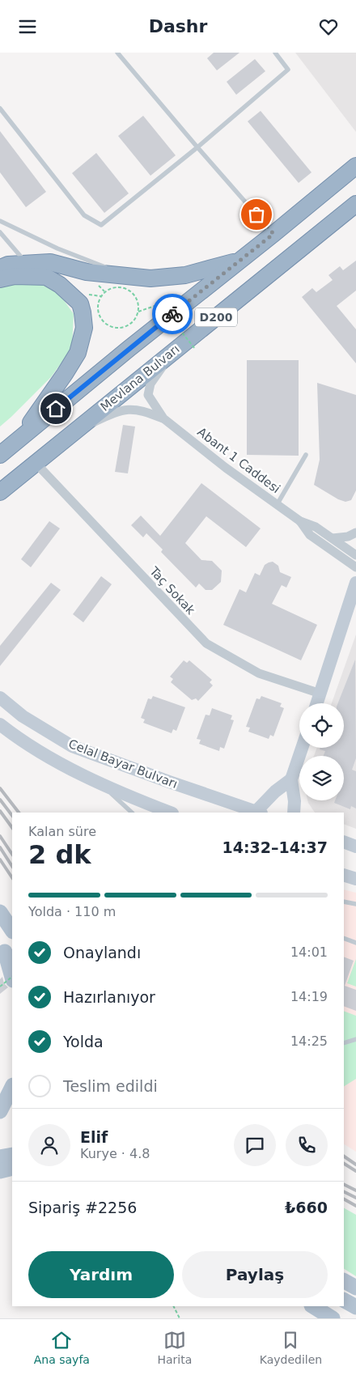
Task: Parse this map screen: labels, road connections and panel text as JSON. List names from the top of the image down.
{
  "streets": {
    "highway": ["D200", "Mevlana Bulvarı"],
    "main road": ["Celal Bayar Bulvarı"],
    "street": ["Abant 1 Caddesi", "Taç Sokak"]
  },
  "crossings": [
    ["Mevlana Bulvarı", "Abant 1 Caddesi"],
    ["Mevlana Bulvarı", "Taç Sokak"]
  ],
  "page": {
    "header": "Dashr",
    "heading": ["2 dk", "Kalan süre", "14:32–14:37"],
    "panel": [
      "Elif",
      "Kurye · 4.8",
      "Sipariş #2256",
      "₺660"
    ],
    "bar": "Yolda · 110 m",
    "list": [
      ["Onaylandı", "14:01"],
      ["Hazırlanıyor", "14:19"],
      ["Yolda", "14:25"],
      "Teslim edildi"
    ],
    "buttons": ["Yardım", "Paylaş"],
    "tabs": ["Ana sayfa", "Harita", "Kaydedilen"]
  }
}
